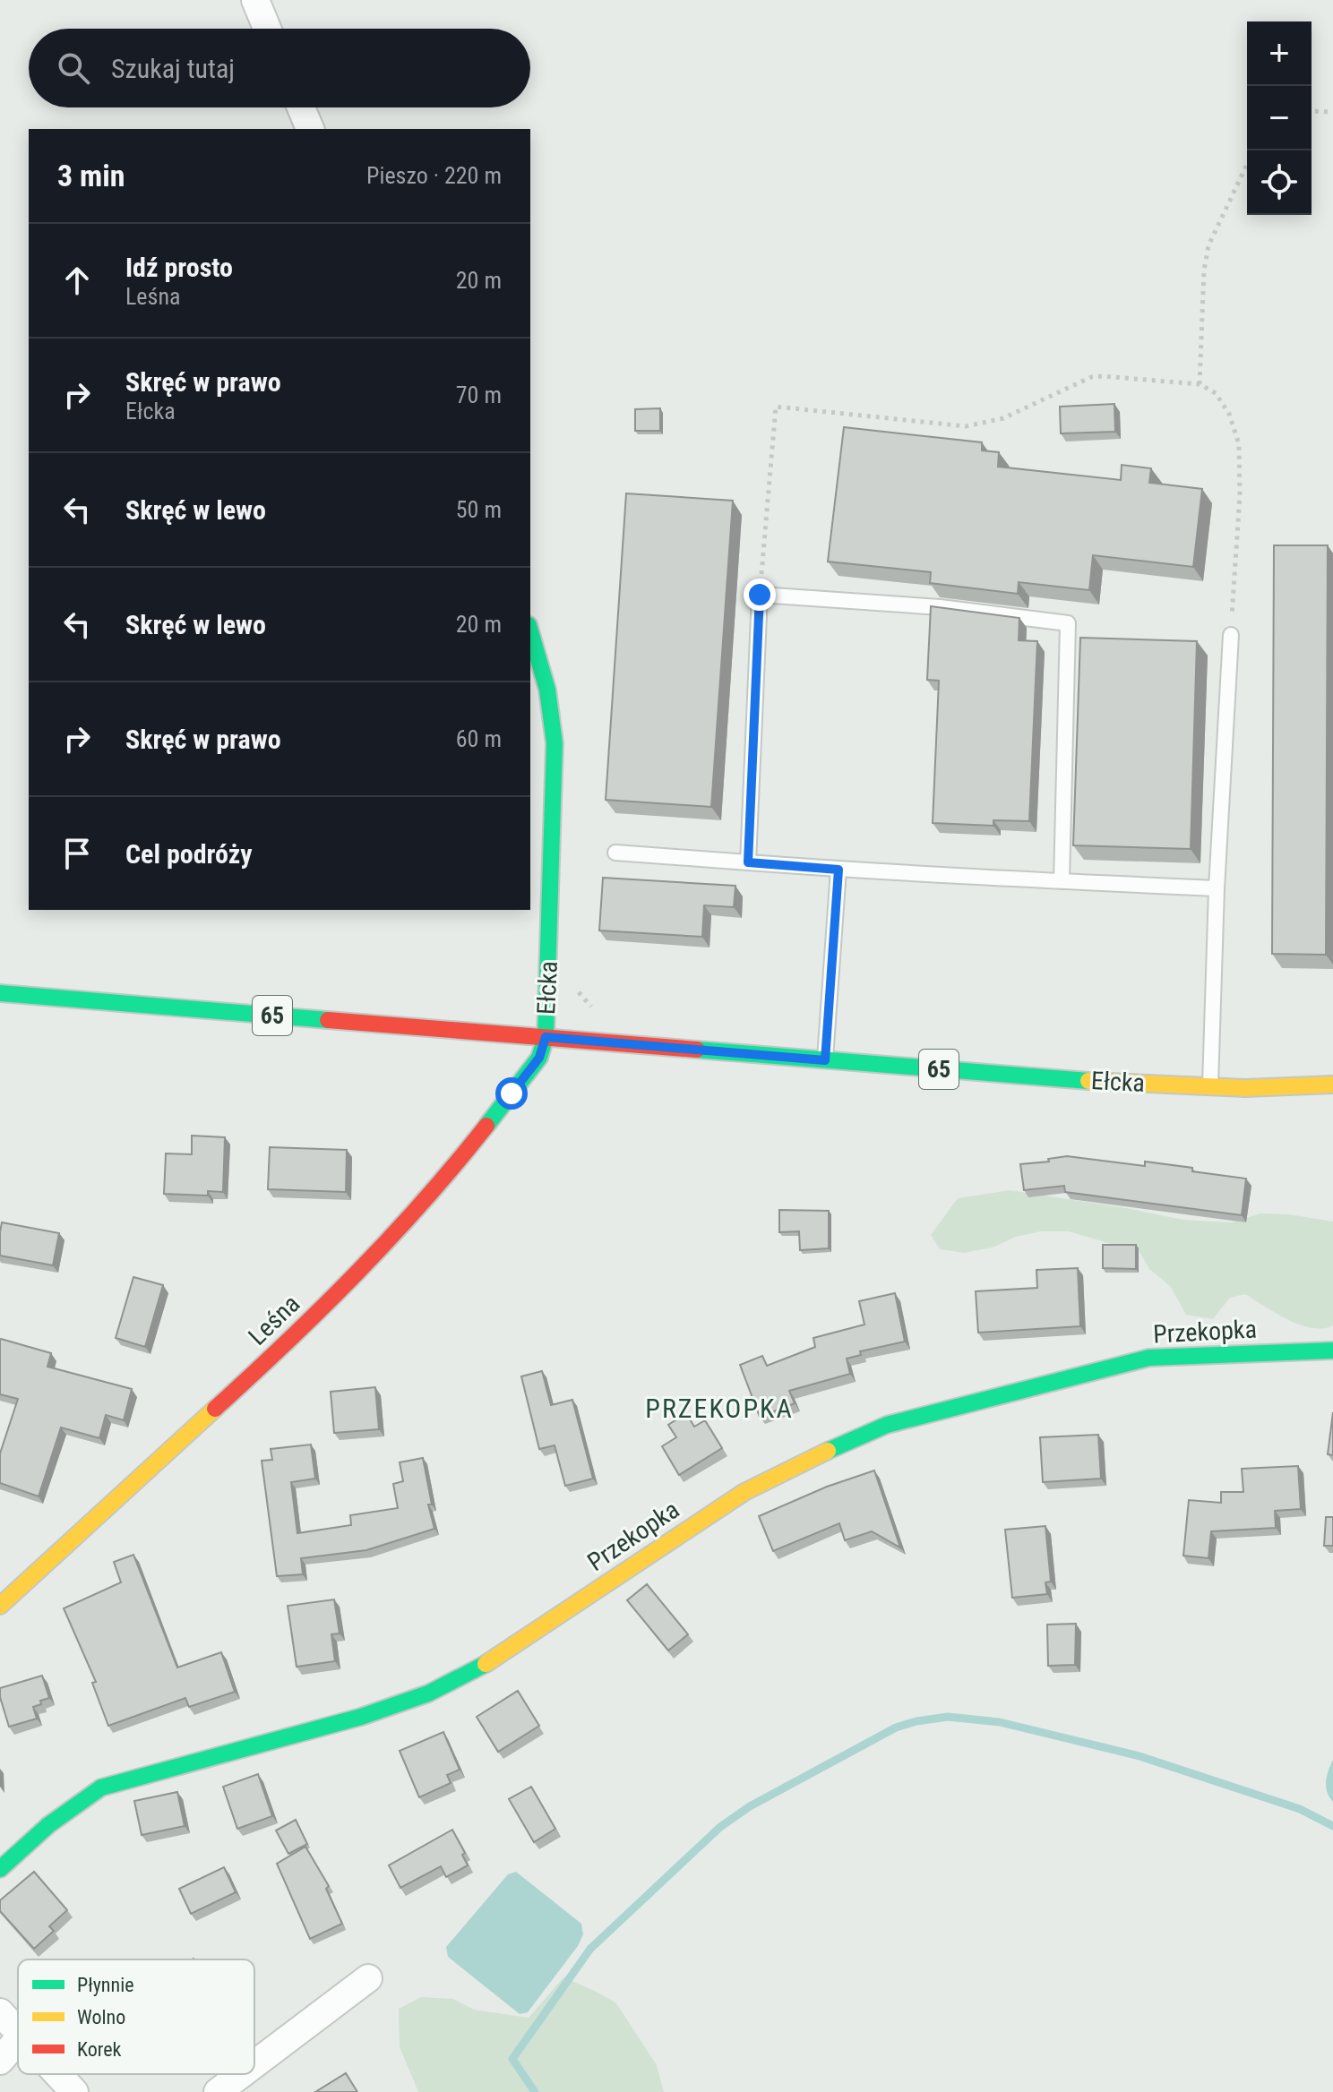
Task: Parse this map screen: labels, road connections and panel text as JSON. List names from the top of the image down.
{
  "streets": {
    "street": [
      "Ełcka",
      "65",
      "Leśna",
      "Przekopka"
    ]
  },
  "crossings": [
    ["Ełcka", "65"],
    ["Ełcka", "Leśna"],
    ["65", "Leśna"]
  ],
  "districts": ["PRZEKOPKA"],
  "legend": ["Płynnie", "Wolno", "Korek"],
  "page": {
    "map_buttons": ["+", "−"],
    "search": "Szukaj tutaj",
    "heading": ["3 min", "Pieszo · 220 m"],
    "list": [
      ["Idź prosto", "Leśna", "20 m"],
      ["Skręć w prawo", "Ełcka", "70 m"],
      ["Skręć w lewo", "50 m"],
      ["Skręć w lewo", "20 m"],
      ["Skręć w prawo", "60 m"],
      "Cel podróży"
    ]
  }
}
